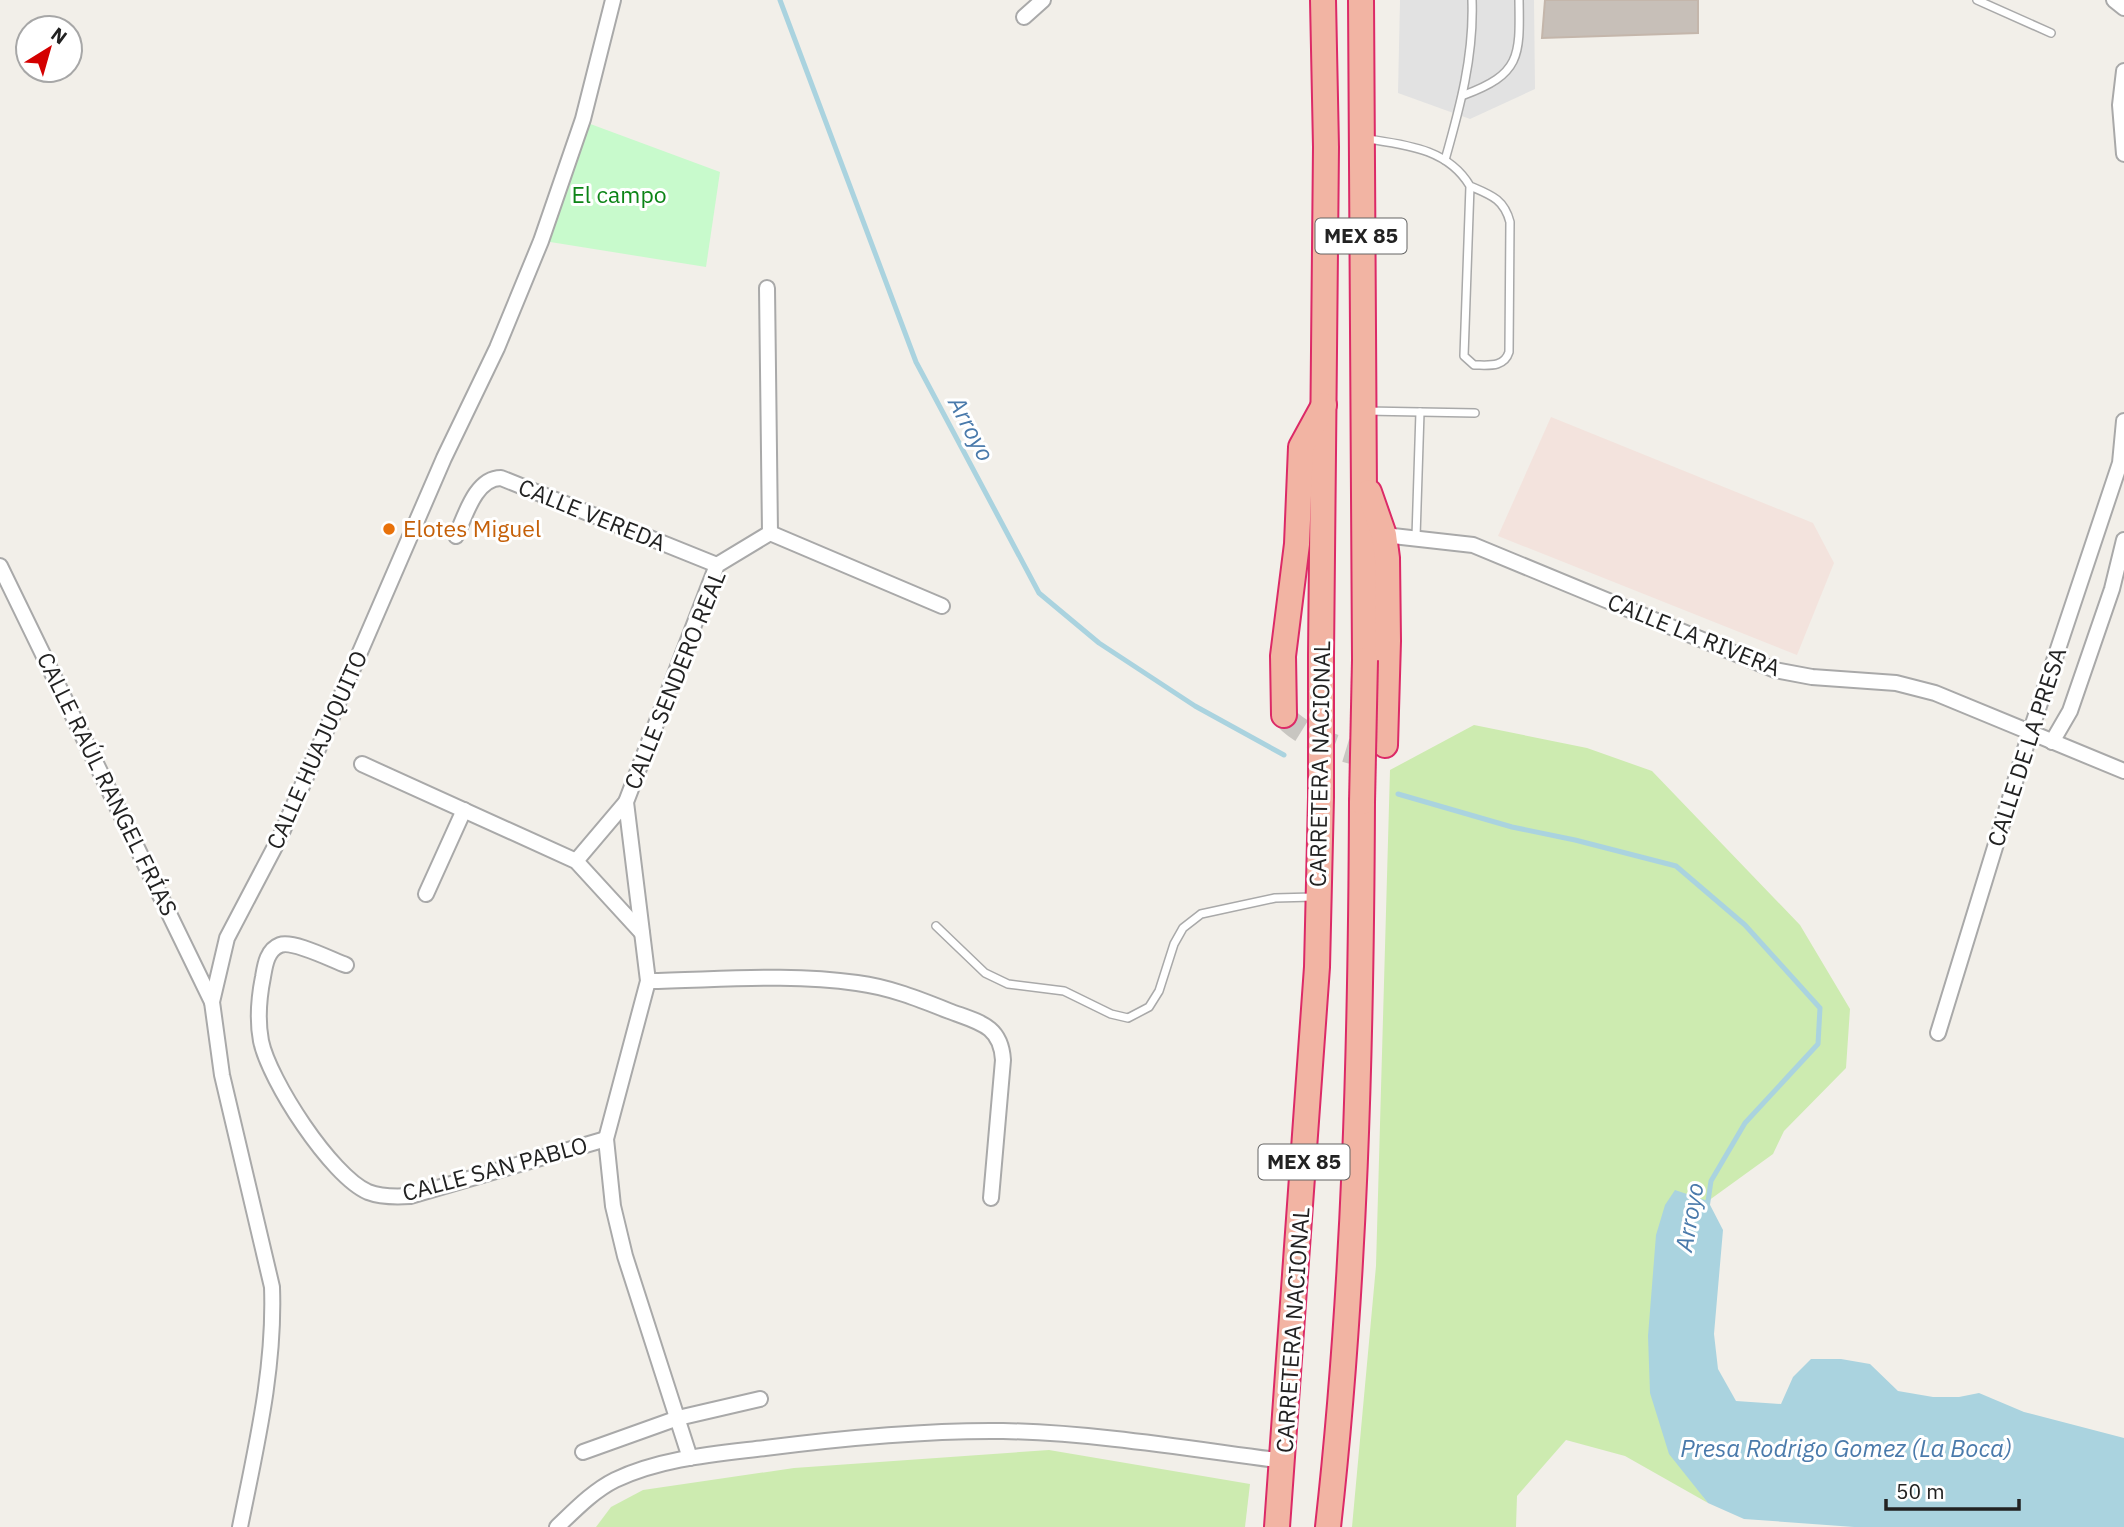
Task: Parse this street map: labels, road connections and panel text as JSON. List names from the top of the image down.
{
  "streets": {
    "highway": ["MEX 85", "CARRETERA NACIONAL"],
    "street": [
      "CALLE VEREDA",
      "CALLE LA RIVERA",
      "CALLE SENDERO REAL",
      "CALLE DE LA PRESA",
      "CALLE HUAJUQUITO",
      "CALLE RAÚL RANGEL FRÍAS",
      "CALLE SAN PABLO"
    ]
  },
  "crossings": [
    ["MEX 85", "CALLE LA RIVERA"],
    ["MEX 85", "CARRETERA NACIONAL"],
    ["CALLE VEREDA", "CALLE SENDERO REAL"],
    ["CALLE LA RIVERA", "CALLE DE LA PRESA"],
    ["CALLE SENDERO REAL", "CALLE SAN PABLO"],
    ["CALLE HUAJUQUITO", "CALLE RAÚL RANGEL FRÍAS"]
  ],
  "water": ["Arroyo", "Presa Rodrigo Gomez (La Boca)"],
  "parks": ["El campo"],
  "places": ["Elotes Miguel"],
  "scale_bar": "50 m",
  "north": "top right"
}
